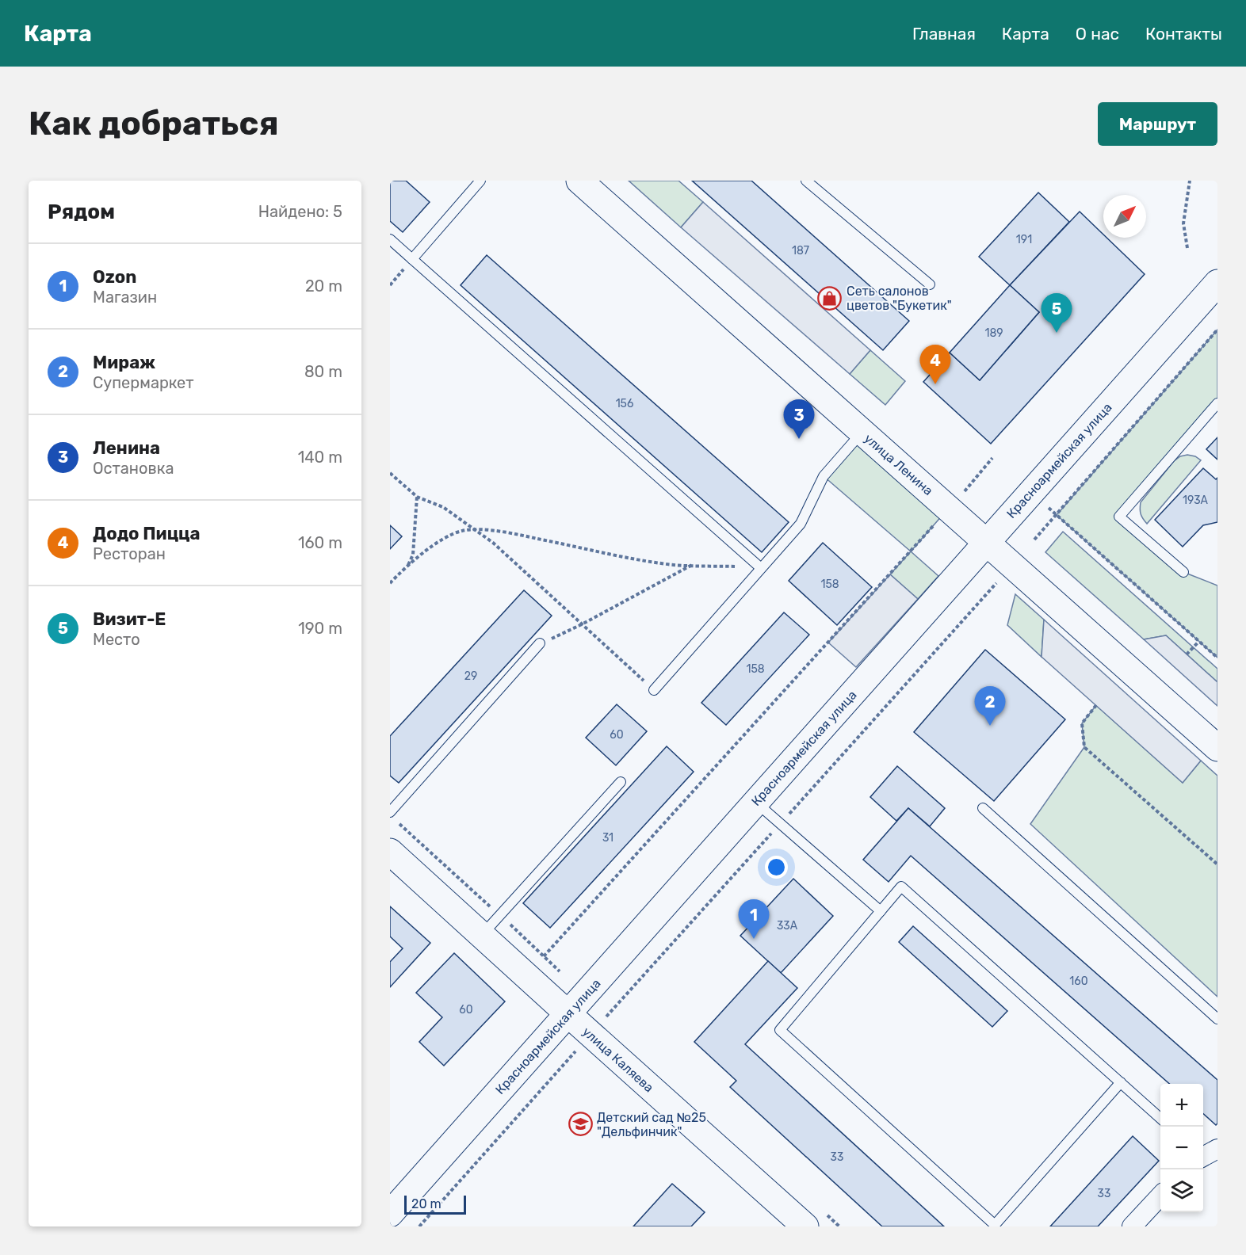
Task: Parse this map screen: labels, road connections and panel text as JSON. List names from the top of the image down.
{
  "streets": {
    "street": ["Красноармейская улица", "улица Ленина", "улица Каляева"]
  },
  "crossings": [
    ["Красноармейская улица", "улица Ленина"],
    ["Красноармейская улица", "улица Каляева"]
  ],
  "places": {
    "shop": ["Сеть салонов цветов \"Букетик\""],
    "school or university": ["Детский сад №25 \"Дельфинчик\""]
  },
  "house_numbers": [
    "191",
    "187",
    "189",
    "156",
    "193А",
    "158",
    "158",
    "29",
    "60",
    "31",
    "33А",
    "160",
    "60",
    "33",
    "33"
  ],
  "scale_bar": "20 m",
  "north": "top right",
  "page": {
    "header": "Карта",
    "nav": [
      "Главная",
      "Карта",
      "О нас",
      "Контакты"
    ],
    "buttons": "Маршрут",
    "title": "Как добраться",
    "heading": ["Рядом", "Найдено: 5"],
    "list": [
      {
        "mark": "1",
        "name": "Ozon",
        "note": "Магазин",
        "value": "20 m"
      },
      {
        "mark": "2",
        "name": "Мираж",
        "note": "Супермаркет",
        "value": "80 m"
      },
      {
        "mark": "3",
        "name": "Ленина",
        "note": "Остановка",
        "value": "140 m"
      },
      {
        "mark": "4",
        "name": "Додо Пицца",
        "note": "Ресторан",
        "value": "160 m"
      },
      {
        "mark": "5",
        "name": "Визит-Е",
        "note": "Место",
        "value": "190 m"
      }
    ],
    "pins": [
      "5",
      "4",
      "3",
      "2",
      "1"
    ],
    "map_buttons": ["+", "−"],
    "scale": "20 m"
  }
}
